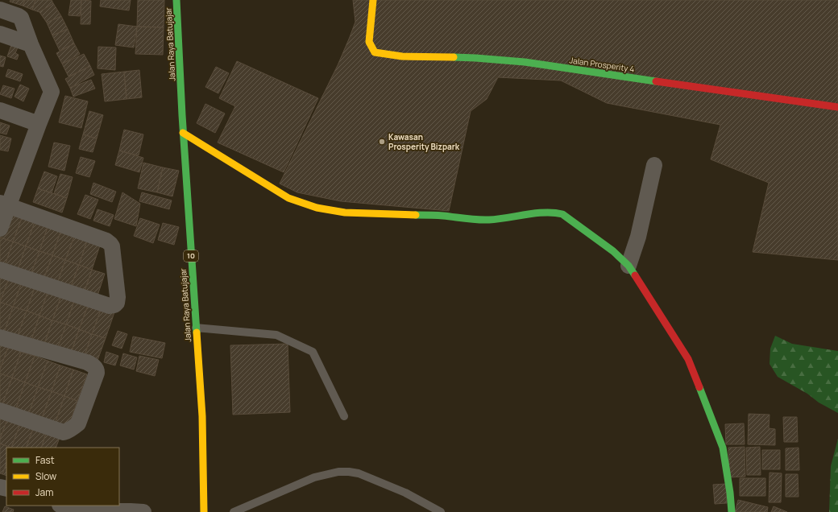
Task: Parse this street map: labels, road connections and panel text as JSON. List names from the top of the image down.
{
  "streets": {
    "main road": ["Jalan Raya Batujajar", "Jalan Prosperity 4", "10"]
  },
  "places": ["Kawasan Prosperity Bizpark"],
  "legend": ["Fast", "Slow", "Jam"]
}
